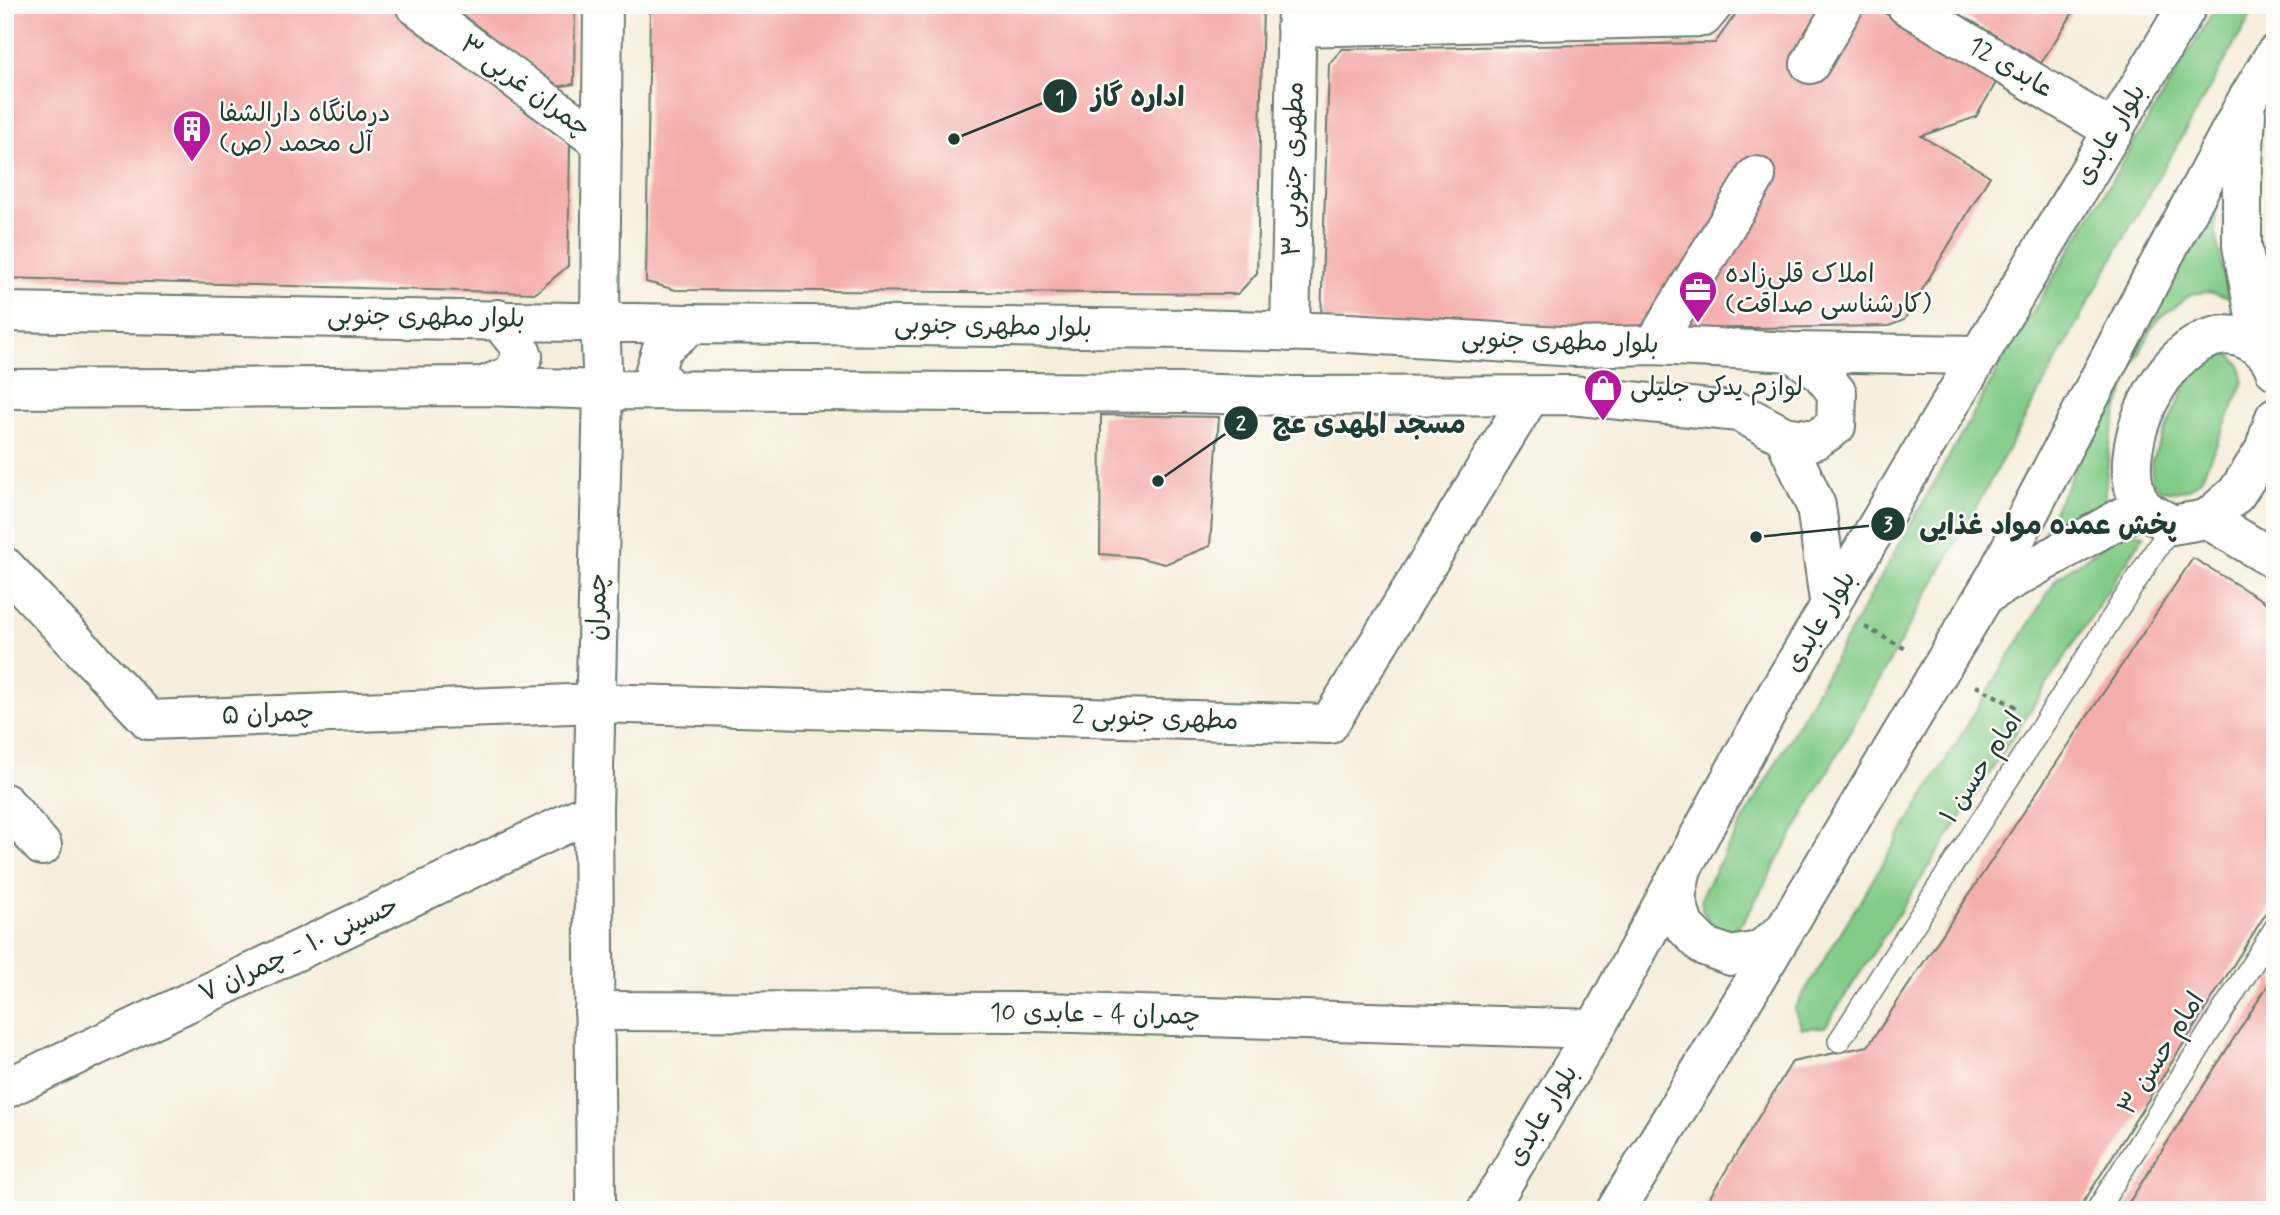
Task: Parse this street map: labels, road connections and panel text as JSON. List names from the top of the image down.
{
  "streets": {
    "street": [
      "عابدی 12",
      "چمران غربی ۳",
      "بلوار عابدی",
      "مطهری جنوبی ۳",
      "بلوار مطهری جنوبی",
      "چمران",
      "چمران ۵",
      "مطهری جنوبی 2",
      "حسينی ۱۰ - چمران ۷",
      "چمران 4 - عابدی 10"
    ],
    "lane": ["امام حسن ۱", "امام حسن ۳"]
  },
  "crossings": [
    ["عابدی 12", "بلوار عابدی"],
    ["چمران غربی ۳", "چمران"],
    ["بلوار عابدی", "بلوار مطهری جنوبی"],
    ["بلوار عابدی", "چمران 4 - عابدی 10"],
    ["مطهری جنوبی ۳", "بلوار مطهری جنوبی"],
    ["بلوار مطهری جنوبی", "چمران"],
    ["بلوار مطهری جنوبی", "مطهری جنوبی 2"],
    ["چمران", "چمران ۵"],
    ["چمران", "مطهری جنوبی 2"],
    ["چمران", "حسينی ۱۰ - چمران ۷"],
    ["چمران", "چمران 4 - عابدی 10"],
    ["چمران ۵", "مطهری جنوبی 2"]
  ],
  "places": {
    "other": ["اداره گاز", "مسجد المهدی عج", "پخش عمده مواد غذایی"],
    "building": ["درمانگاه دارالشفا آل محمد (ص)"],
    "office": ["املاک قلی‌زاده (کارشناسی صداقت)"],
    "shop": ["لوازم یدکی جلیلی"]
  }
}
